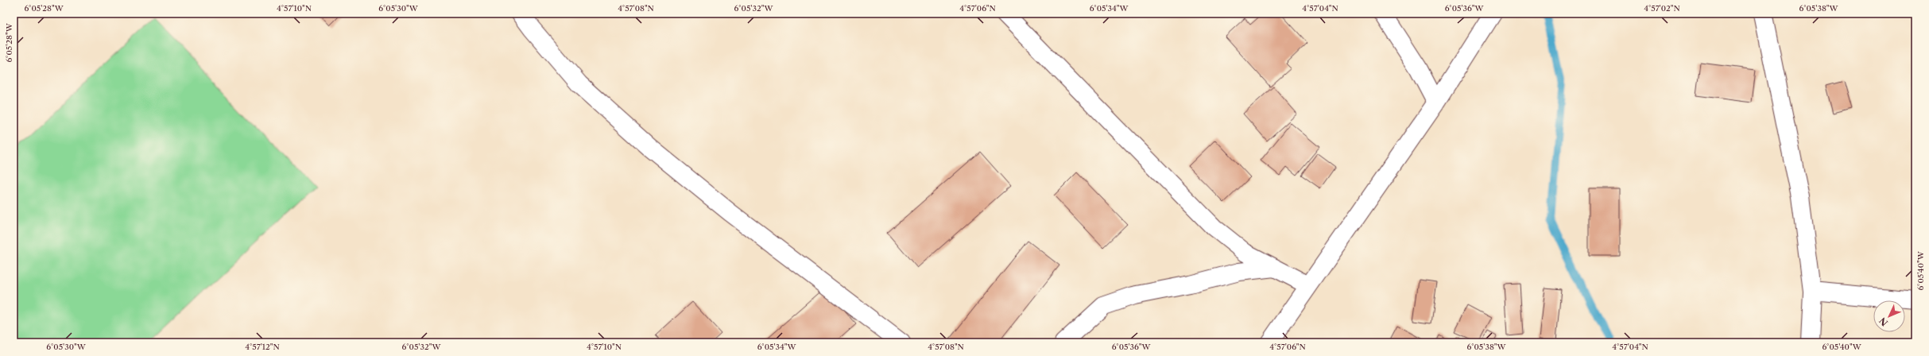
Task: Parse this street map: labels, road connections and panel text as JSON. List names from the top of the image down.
{
  "north": "bottom left",
  "coordinates": [
    "6°05'28\"W",
    "4°57'10\"N",
    "6°05'30\"W",
    "4°57'08\"N",
    "6°05'32\"W",
    "4°57'06\"N",
    "6°05'34\"W",
    "4°57'04\"N",
    "6°05'36\"W",
    "4°57'02\"N",
    "6°05'38\"W",
    "6°05'40\"W",
    "4°57'12\"N"
  ]
}
